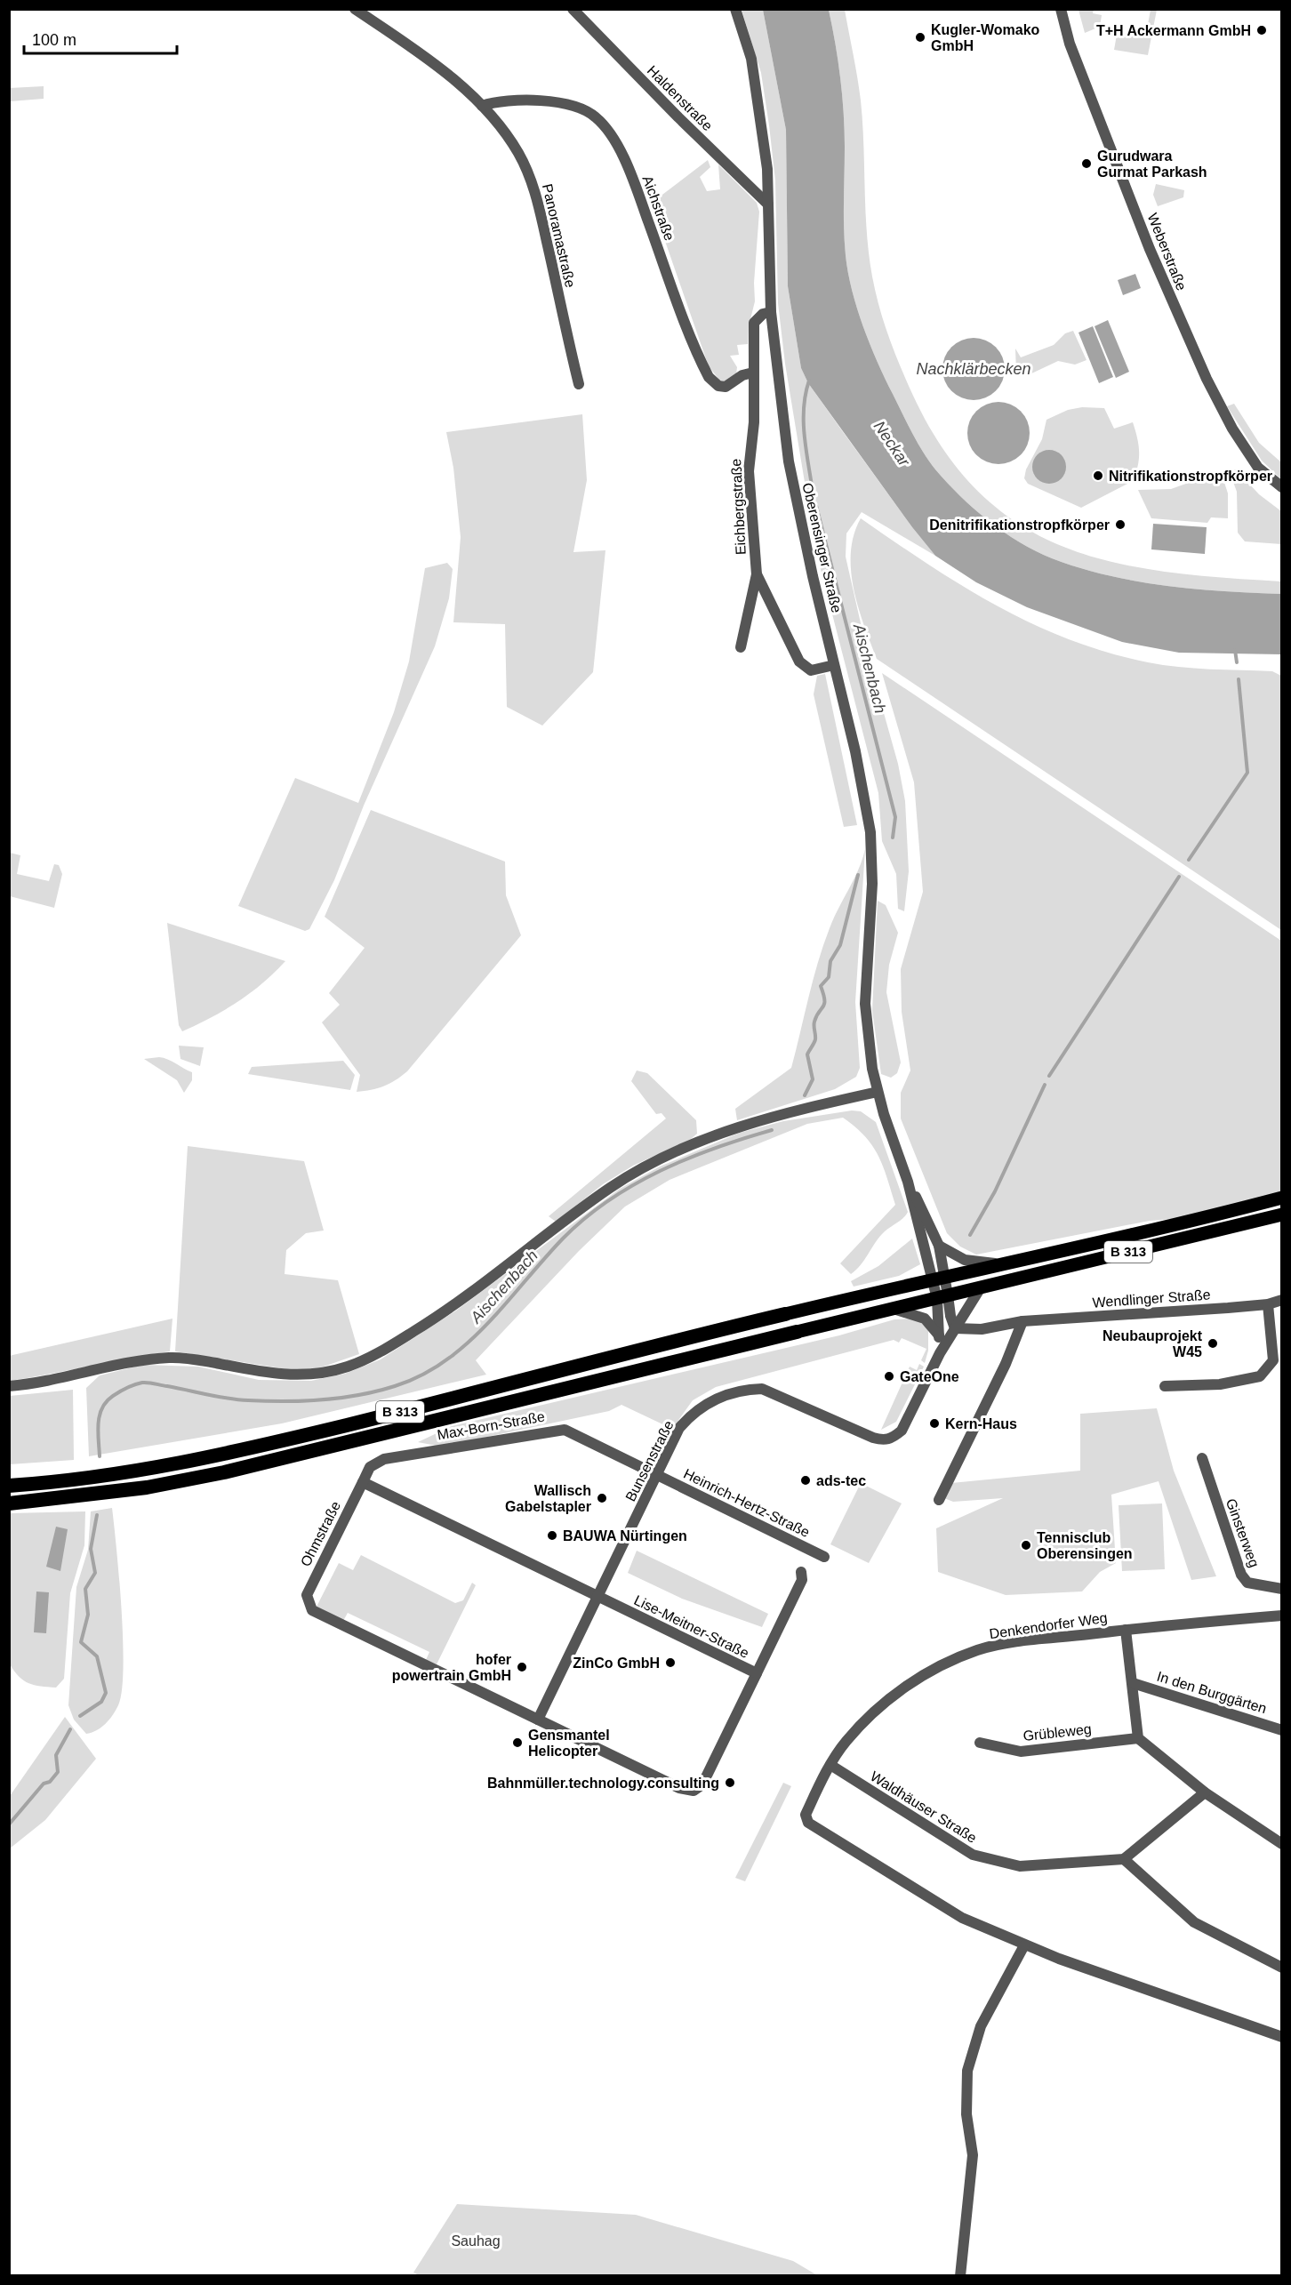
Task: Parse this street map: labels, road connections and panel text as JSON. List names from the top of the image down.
{
  "streets": {
    "highway": ["B 313"],
    "street": [
      "Haldenstraße",
      "Aichstraße",
      "Panoramastraße",
      "Weberstraße",
      "Eichbergstraße",
      "Oberensinger Straße",
      "Wendlinger Straße",
      "Max-Born-Straße",
      "Bunsenstraße",
      "Heinrich-Hertz-Straße",
      "Ginsterweg",
      "Ohmstraße",
      "Denkendorfer Weg",
      "Lise-Meitner-Straße",
      "In den Burggärten",
      "Grübleweg",
      "Waldhäuser Straße"
    ]
  },
  "crossings": [
    ["Haldenstraße", "Oberensinger Straße"],
    ["Aichstraße", "Panoramastraße"],
    ["Aichstraße", "Eichbergstraße"],
    ["Eichbergstraße", "Oberensinger Straße"],
    ["Oberensinger Straße", "B 313"],
    ["B 313", "Bunsenstraße"],
    ["Wendlinger Straße", "Bunsenstraße"],
    ["Max-Born-Straße", "Bunsenstraße"],
    ["Max-Born-Straße", "Heinrich-Hertz-Straße"],
    ["Max-Born-Straße", "Ohmstraße"],
    ["Bunsenstraße", "Heinrich-Hertz-Straße"],
    ["Bunsenstraße", "Ohmstraße"],
    ["Bunsenstraße", "Lise-Meitner-Straße"],
    ["Ohmstraße", "Lise-Meitner-Straße"],
    ["Denkendorfer Weg", "Waldhäuser Straße"]
  ],
  "water": ["Nachklärbecken", "Neckar", "Aischenbach"],
  "parks": ["Sauhag"],
  "places": [
    "T+H Ackermann GmbH",
    "Kugler-Womako GmbH",
    "Gurudwara Gurmat Parkash",
    "Nitrifikationstropfkörper",
    "Denitrifikationstropfkörper",
    "Neubauprojekt W45",
    "GateOne",
    "Kern-Haus",
    "ads-tec",
    "Wallisch Gabelstapler",
    "BAUWA Nürtingen",
    "Tennisclub Oberensingen",
    "ZinCo GmbH",
    "hofer powertrain GmbH",
    "Gensmantel Helicopter",
    "Bahnmüller.technology.consulting"
  ],
  "scale_bar": "100 m"
}
